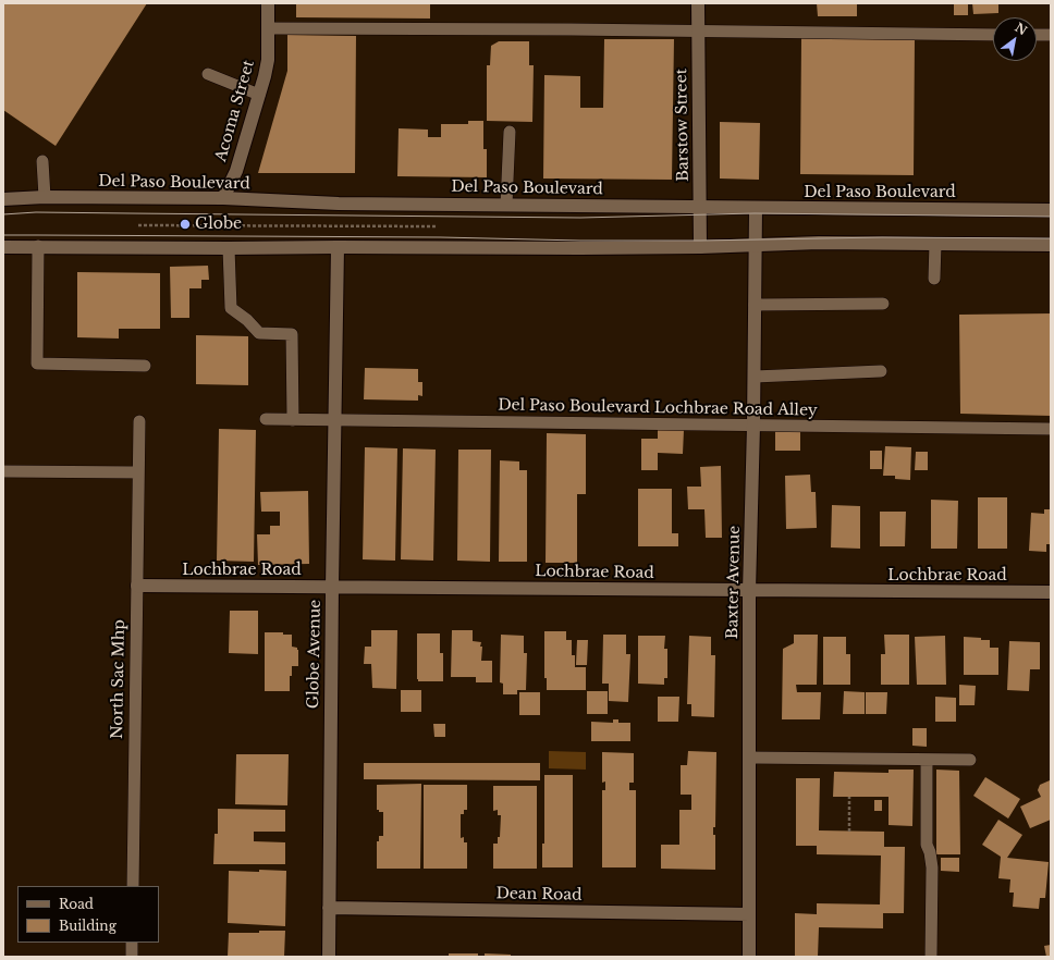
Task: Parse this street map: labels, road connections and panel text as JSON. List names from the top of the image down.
{
  "streets": {
    "street": [
      "Acoma Street",
      "Barstow Street",
      "Del Paso Boulevard",
      "Lochbrae Road",
      "Baxter Avenue",
      "Globe Avenue",
      "Dean Road"
    ],
    "lane": ["Del Paso Boulevard Lochbrae Road Alley", "North Sac Mhp"]
  },
  "crossings": [
    ["Acoma Street", "Del Paso Boulevard"],
    ["Barstow Street", "Del Paso Boulevard"],
    ["Del Paso Boulevard", "Baxter Avenue"],
    ["Del Paso Boulevard Lochbrae Road Alley", "Baxter Avenue"],
    ["Del Paso Boulevard Lochbrae Road Alley", "Globe Avenue"],
    ["Lochbrae Road", "Baxter Avenue"],
    ["Lochbrae Road", "Globe Avenue"],
    ["Lochbrae Road", "North Sac Mhp"],
    ["Baxter Avenue", "Dean Road"],
    ["Globe Avenue", "Dean Road"]
  ],
  "places": ["Globe"],
  "legend": ["Road", "Building"],
  "north": "top right"
}
